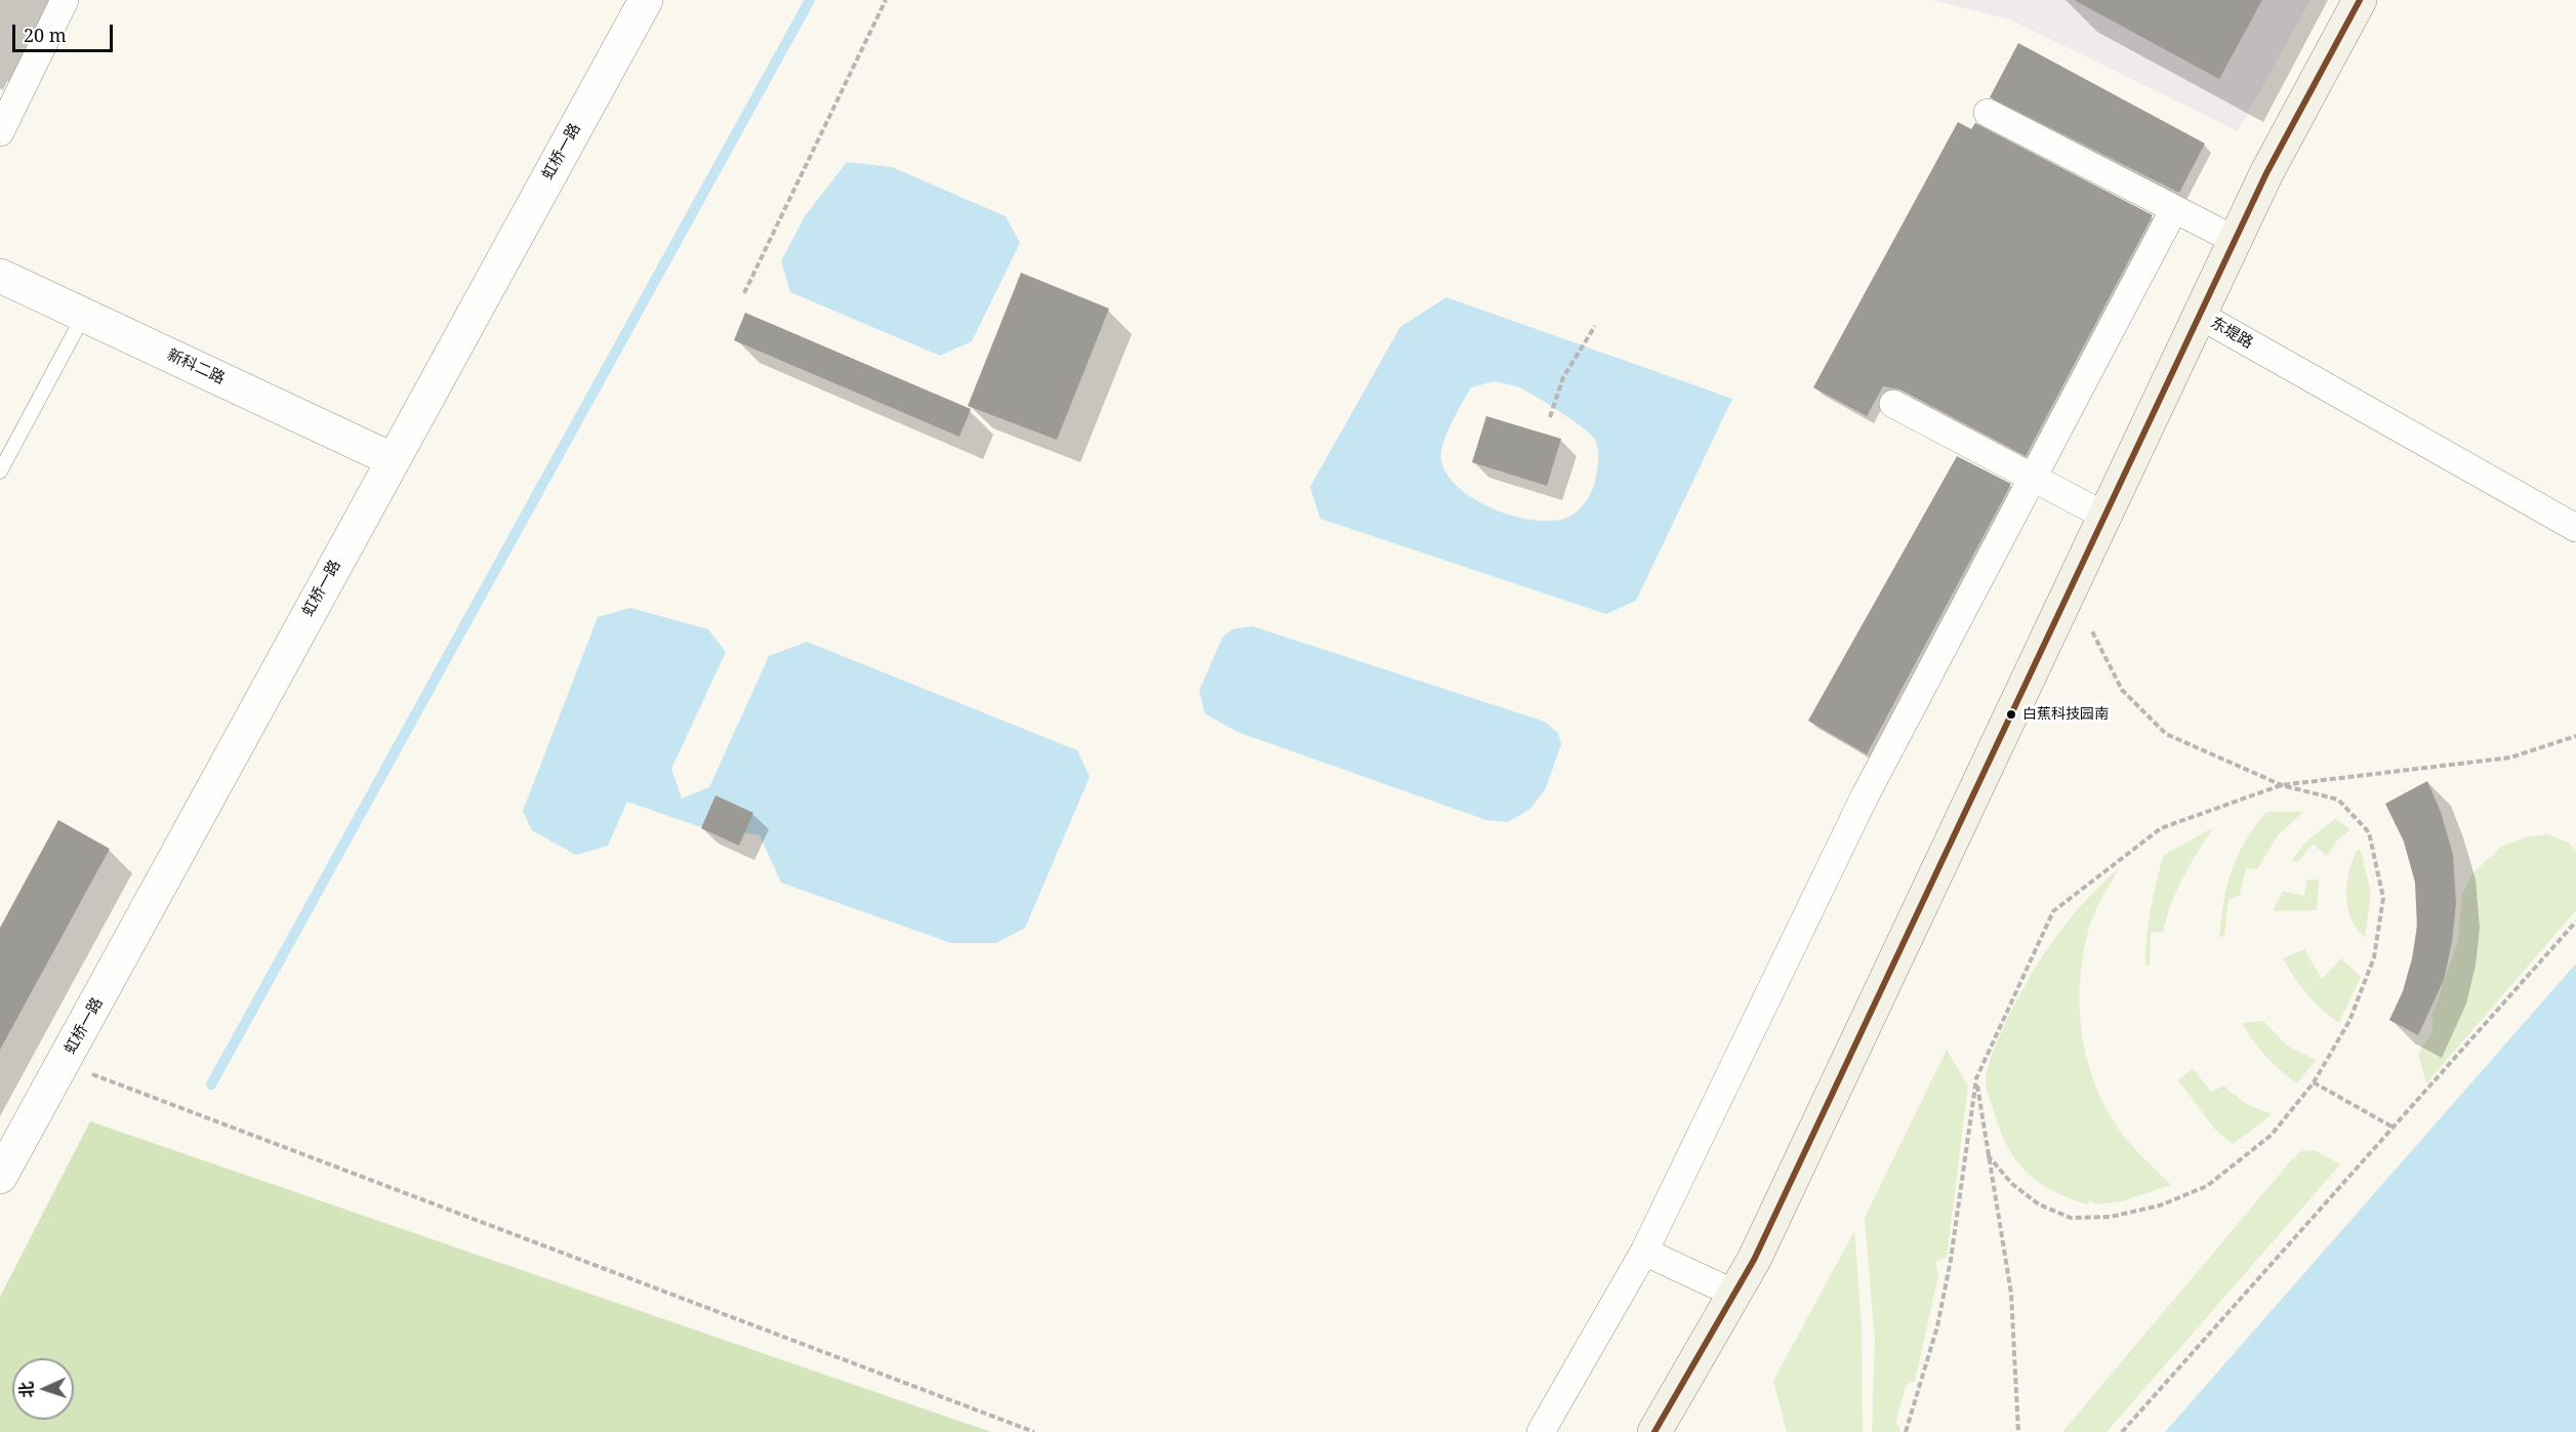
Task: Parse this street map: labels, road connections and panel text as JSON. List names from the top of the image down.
{
  "streets": {
    "main road": ["东堤路"],
    "street": ["虹桥一路", "新科二路"]
  },
  "crossings": [
    ["虹桥一路", "新科二路"]
  ],
  "places": ["白蕉科技园南"],
  "scale_bar": "20 m",
  "north": "left"
}
